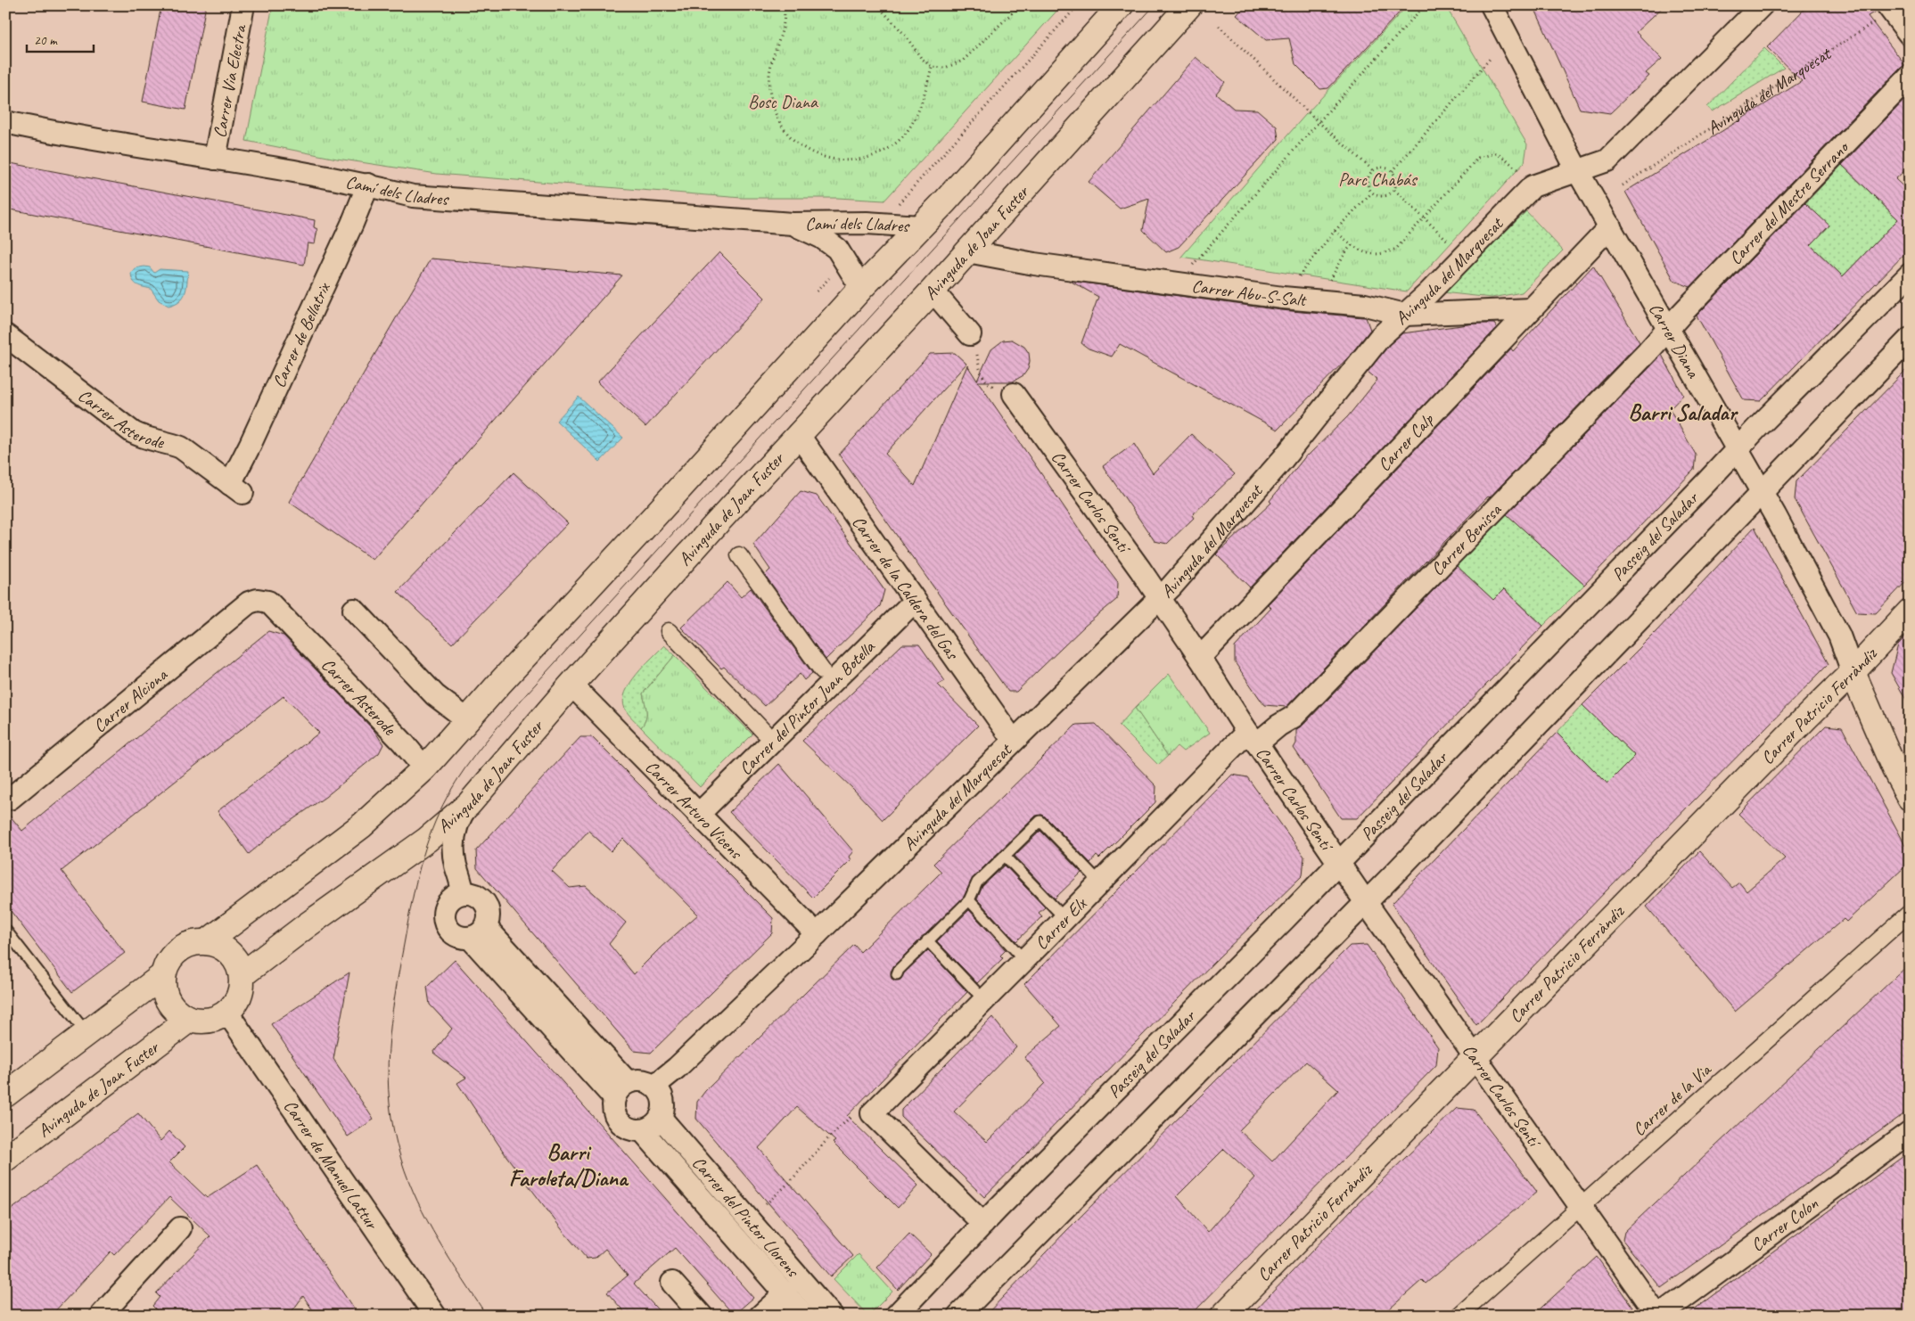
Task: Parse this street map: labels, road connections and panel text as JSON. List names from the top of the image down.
{
  "streets": {
    "main road": ["Avinguda de Joan Fuster", "Carrer Diana", "Carrer Patricio Ferràndiz"],
    "street": [
      "Carrer Via Electra",
      "Avinguda del Marquesat",
      "Camí dels Lladres",
      "Carrer del Mestre Serrano",
      "Carrer Abu-S-Salt",
      "Carrer de Bellatrix",
      "Carrer Asterode",
      "Carrer Calp",
      "Carrer Carlos Sentí",
      "Passeig del Saladar",
      "Carrer Benissa",
      "Carrer de la Caldera del Gas",
      "Carrer Alciona",
      "Carrer del Pintor Juan Botella",
      "Carrer Arturo Vicens",
      "Carrer Elx",
      "Carrer de la Via",
      "Carrer de Manuel Lattur",
      "Carrer del Pintor Llorens",
      "Carrer Colon"
    ]
  },
  "crossings": [
    ["Carrer Via Electra", "Camí dels Lladres"],
    ["Avinguda del Marquesat", "Carrer Abu-S-Salt"],
    ["Avinguda del Marquesat", "Carrer Diana"],
    ["Avinguda del Marquesat", "Carrer Carlos Sentí"],
    ["Avinguda del Marquesat", "Carrer de la Caldera del Gas"],
    ["Avinguda del Marquesat", "Carrer Arturo Vicens"],
    ["Avinguda del Marquesat", "Carrer del Pintor Llorens"],
    ["Camí dels Lladres", "Carrer de Bellatrix"],
    ["Carrer del Mestre Serrano", "Carrer Diana"],
    ["Carrer del Mestre Serrano", "Carrer Benissa"],
    ["Avinguda de Joan Fuster", "Carrer Abu-S-Salt"],
    ["Avinguda de Joan Fuster", "Carrer de la Caldera del Gas"],
    ["Avinguda de Joan Fuster", "Carrer Arturo Vicens"],
    ["Avinguda de Joan Fuster", "Carrer de Manuel Lattur"],
    ["Carrer Abu-S-Salt", "Carrer Calp"],
    ["Carrer de Bellatrix", "Carrer Asterode"],
    ["Carrer Diana", "Carrer Calp"],
    ["Carrer Diana", "Passeig del Saladar"],
    ["Carrer Diana", "Carrer Benissa"],
    ["Carrer Diana", "Carrer Patricio Ferràndiz"],
    ["Carrer Asterode", "Carrer Alciona"],
    ["Carrer Calp", "Carrer Carlos Sentí"],
    ["Carrer Carlos Sentí", "Passeig del Saladar"],
    ["Carrer Carlos Sentí", "Carrer Benissa"],
    ["Carrer Carlos Sentí", "Carrer Patricio Ferràndiz"],
    ["Carrer Carlos Sentí", "Carrer Elx"],
    ["Carrer Carlos Sentí", "Carrer de la Via"],
    ["Carrer Carlos Sentí", "Carrer Colon"],
    ["Carrer Benissa", "Carrer Elx"],
    ["Carrer de la Caldera del Gas", "Carrer del Pintor Juan Botella"],
    ["Carrer del Pintor Juan Botella", "Carrer Arturo Vicens"]
  ],
  "districts": ["Barri Saladar", "Barri Faroleta/Diana"],
  "parks": ["Bosc Diana", "Parc Chabás"],
  "scale_bar": "20 m"
}
